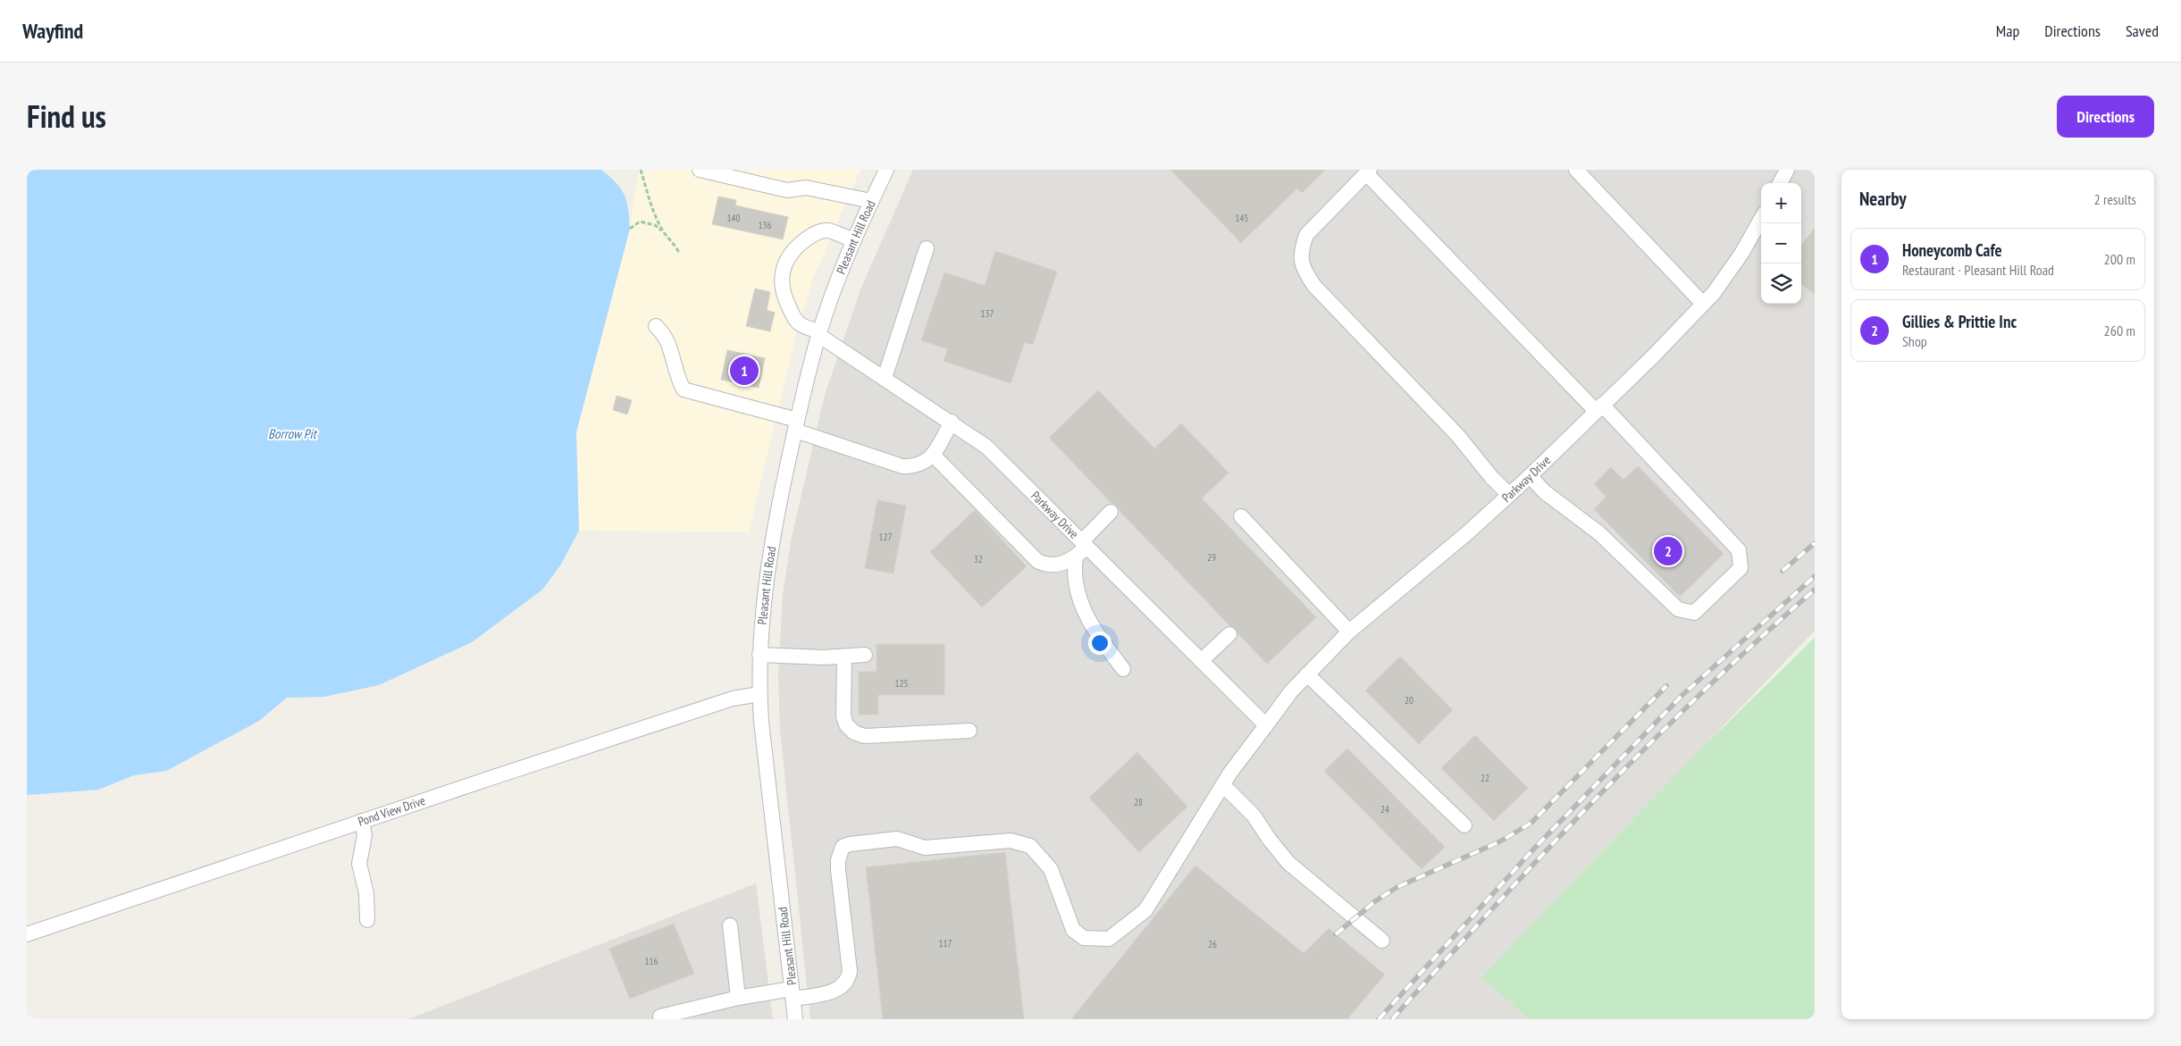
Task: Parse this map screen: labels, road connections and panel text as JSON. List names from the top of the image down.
{
  "streets": {
    "street": ["Pleasant Hill Road", "Parkway Drive", "Pond View Drive"]
  },
  "crossings": [
    ["Pleasant Hill Road", "Parkway Drive"],
    ["Pleasant Hill Road", "Pond View Drive"]
  ],
  "water": ["Borrow Pit"],
  "house_numbers": [
    "140",
    "145",
    "136",
    "137",
    "127",
    "29",
    "32",
    "125",
    "20",
    "22",
    "28",
    "24",
    "117",
    "26",
    "116"
  ],
  "page": {
    "header": "Wayfind",
    "nav": ["Map", "Directions", "Saved"],
    "title": "Find us",
    "buttons": "Directions",
    "heading": ["Nearby", "2 results"],
    "map_buttons": ["+", "−"],
    "list": [
      {
        "mark": "1",
        "name": "Honeycomb Cafe",
        "note": "Restaurant · Pleasant Hill Road",
        "value": "200 m"
      },
      {
        "mark": "2",
        "name": "Gillies & Prittie Inc",
        "note": "Shop",
        "value": "260 m"
      }
    ],
    "pins": ["1", "2"]
  }
}
